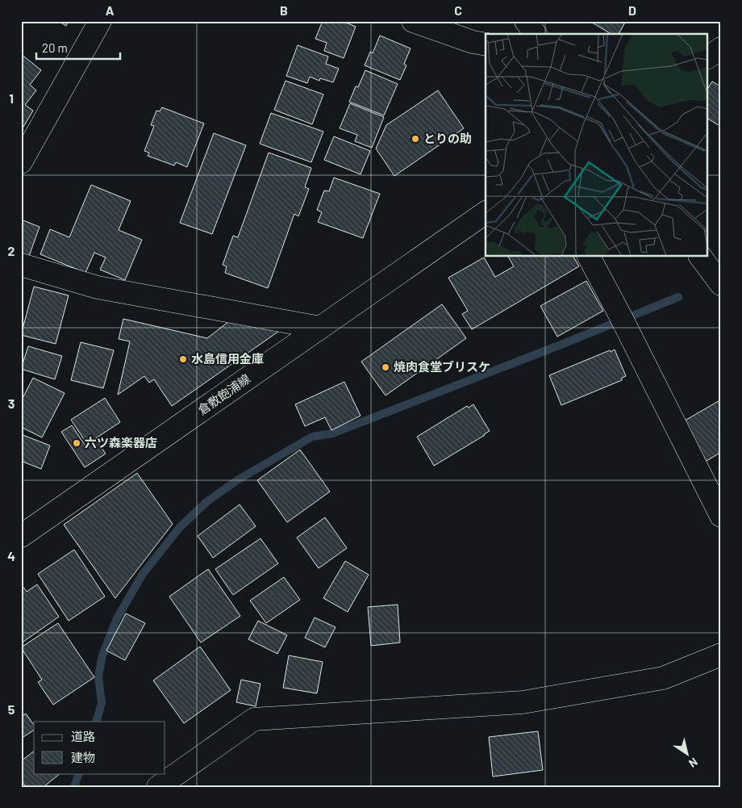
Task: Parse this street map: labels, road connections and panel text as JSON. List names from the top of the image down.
{
  "streets": {
    "street": ["倉敷飽浦線"]
  },
  "places": [
    "とりの助",
    "水島信用金庫",
    "焼肉食堂ブリスケ",
    "六ツ森楽器店"
  ],
  "legend": ["道路", "建物"],
  "scale_bar": "20 m",
  "north": "bottom right",
  "grid": {
    "columns": [
      "A",
      "B",
      "C",
      "D"
    ],
    "rows": [
      "1",
      "2",
      "3",
      "4",
      "5"
    ]
  }
}
